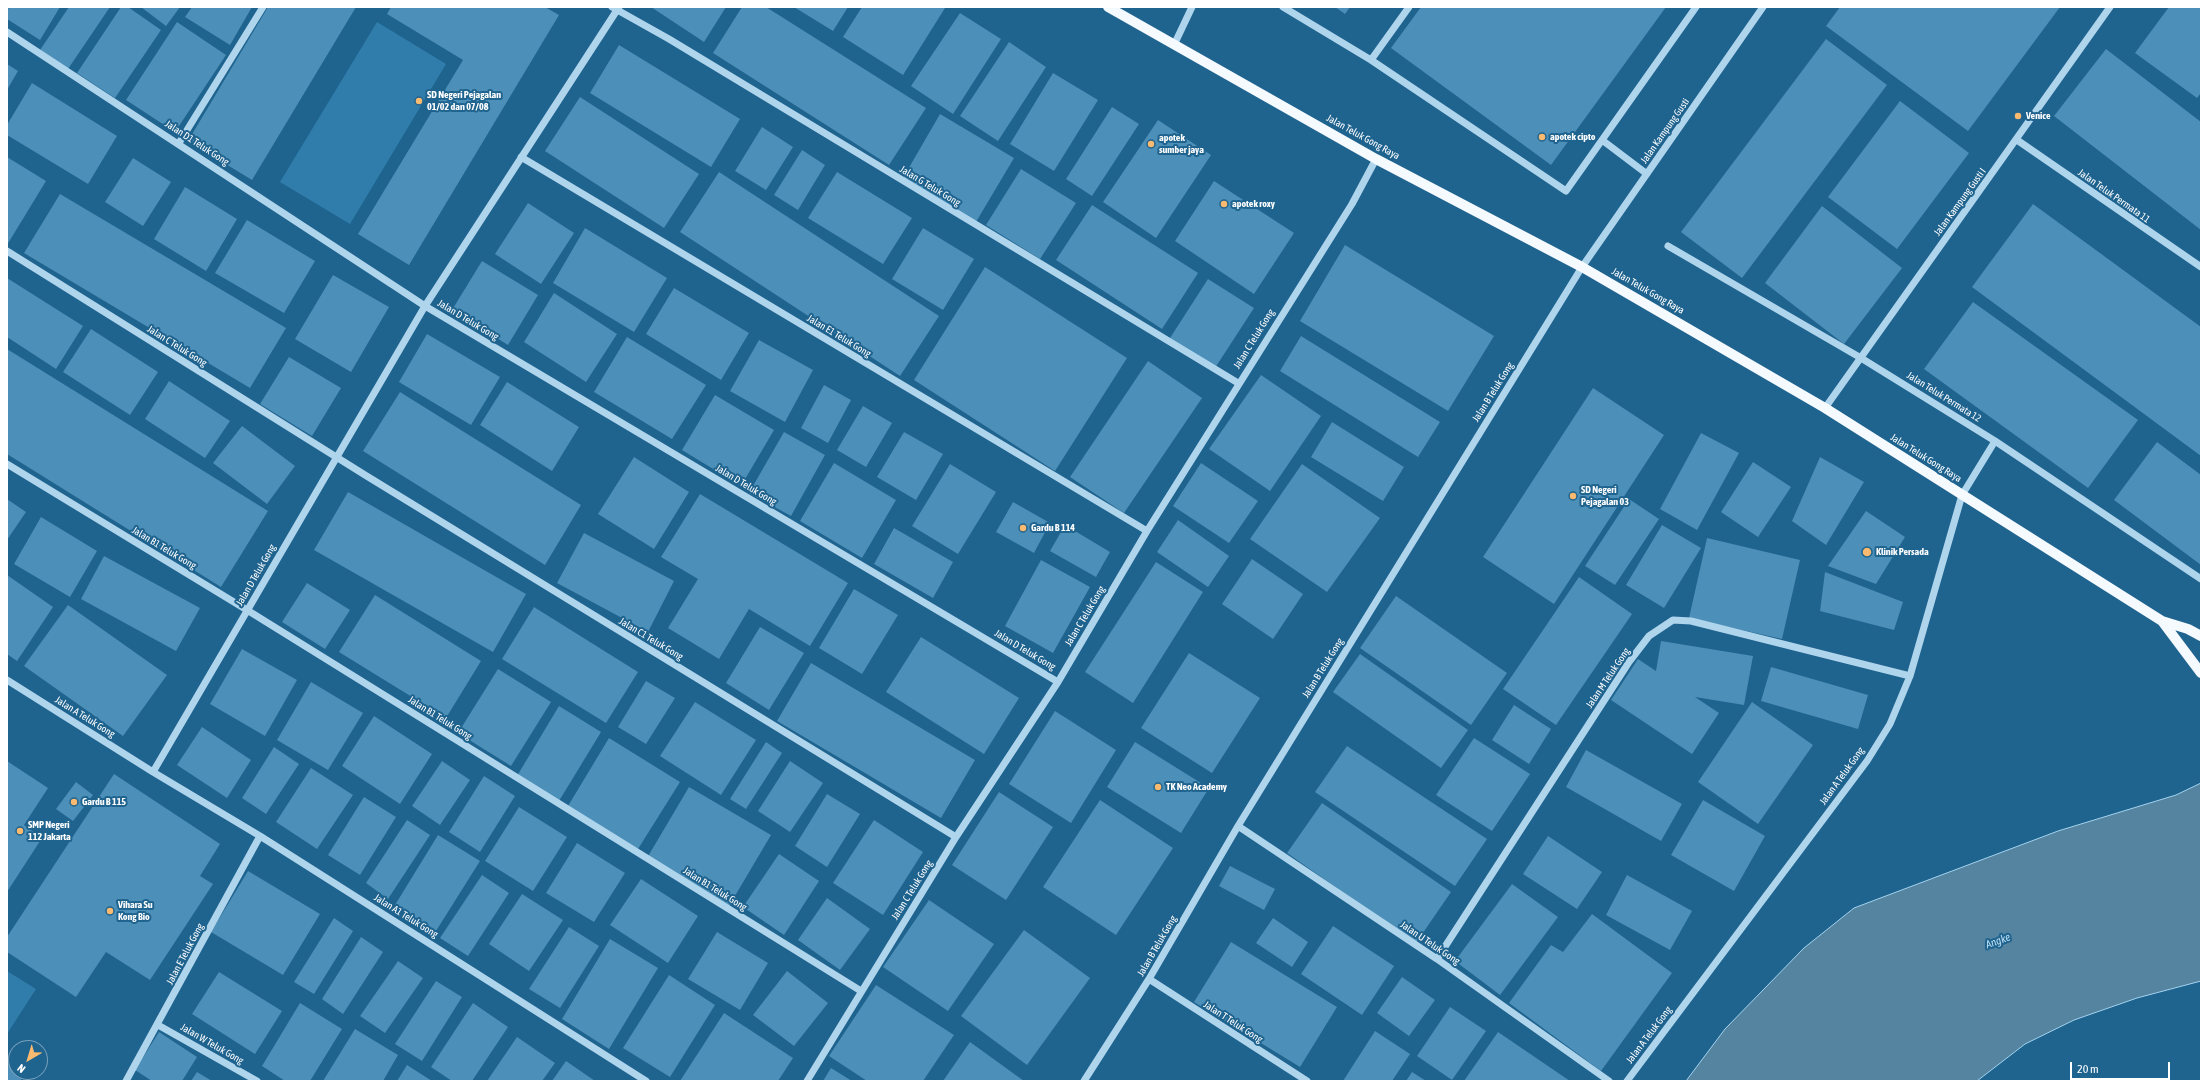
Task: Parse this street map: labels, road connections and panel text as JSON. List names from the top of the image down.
{
  "streets": {
    "main road": ["Jalan Teluk Gong Raya"],
    "street": [
      "Jalan Kampung Gusti",
      "Jalan D1 Teluk Gong",
      "Jalan G Teluk Gong",
      "Jalan Teluk Permata 11",
      "Jalan Kampung Gusti I",
      "Jalan D Teluk Gong",
      "Jalan E1 Teluk Gong",
      "Jalan C Teluk Gong",
      "Jalan B Teluk Gong",
      "Jalan Teluk Permata 12",
      "Jalan B1 Teluk Gong",
      "Jalan C1 Teluk Gong",
      "Jalan M Teluk Gong",
      "Jalan A Teluk Gong",
      "Jalan A1 Teluk Gong",
      "Jalan U Teluk Gong",
      "Jalan E Teluk Gong",
      "Jalan T Teluk Gong",
      "Jalan W Teluk Gong"
    ]
  },
  "crossings": [
    ["Jalan Kampung Gusti", "Jalan Teluk Gong Raya"],
    ["Jalan Kampung Gusti", "Jalan B Teluk Gong"],
    ["Jalan Teluk Gong Raya", "Jalan Kampung Gusti I"],
    ["Jalan Teluk Gong Raya", "Jalan C Teluk Gong"],
    ["Jalan Teluk Gong Raya", "Jalan B Teluk Gong"],
    ["Jalan Teluk Gong Raya", "Jalan A Teluk Gong"],
    ["Jalan D1 Teluk Gong", "Jalan D Teluk Gong"],
    ["Jalan G Teluk Gong", "Jalan D Teluk Gong"],
    ["Jalan G Teluk Gong", "Jalan C Teluk Gong"],
    ["Jalan Teluk Permata 11", "Jalan Kampung Gusti I"],
    ["Jalan Kampung Gusti I", "Jalan Teluk Permata 12"],
    ["Jalan D Teluk Gong", "Jalan E1 Teluk Gong"],
    ["Jalan D Teluk Gong", "Jalan C Teluk Gong"],
    ["Jalan D Teluk Gong", "Jalan B1 Teluk Gong"],
    ["Jalan D Teluk Gong", "Jalan C1 Teluk Gong"],
    ["Jalan D Teluk Gong", "Jalan A Teluk Gong"],
    ["Jalan D Teluk Gong", "Jalan A1 Teluk Gong"],
    ["Jalan E1 Teluk Gong", "Jalan C Teluk Gong"],
    ["Jalan C Teluk Gong", "Jalan B1 Teluk Gong"],
    ["Jalan C Teluk Gong", "Jalan C1 Teluk Gong"],
    ["Jalan B Teluk Gong", "Jalan U Teluk Gong"],
    ["Jalan B Teluk Gong", "Jalan T Teluk Gong"],
    ["Jalan Teluk Permata 12", "Jalan A Teluk Gong"],
    ["Jalan M Teluk Gong", "Jalan A Teluk Gong"],
    ["Jalan M Teluk Gong", "Jalan U Teluk Gong"],
    ["Jalan A Teluk Gong", "Jalan A1 Teluk Gong"],
    ["Jalan A1 Teluk Gong", "Jalan E Teluk Gong"],
    ["Jalan E Teluk Gong", "Jalan W Teluk Gong"]
  ],
  "water": ["Angke"],
  "places": [
    "SD Negeri Pejagalan 01/02 dan 07/08",
    "Venice",
    "apotek cipto",
    "apotek sumber jaya",
    "apotek roxy",
    "SD Negeri Pejagalan 03",
    "Gardu B 114",
    "Klinik Persada",
    "TK Neo Academy",
    "Gardu B 115",
    "SMP Negeri 112 Jakarta",
    "Vihara Su Kong Bio"
  ],
  "scale_bar": "20 m",
  "north": "bottom left"
}
